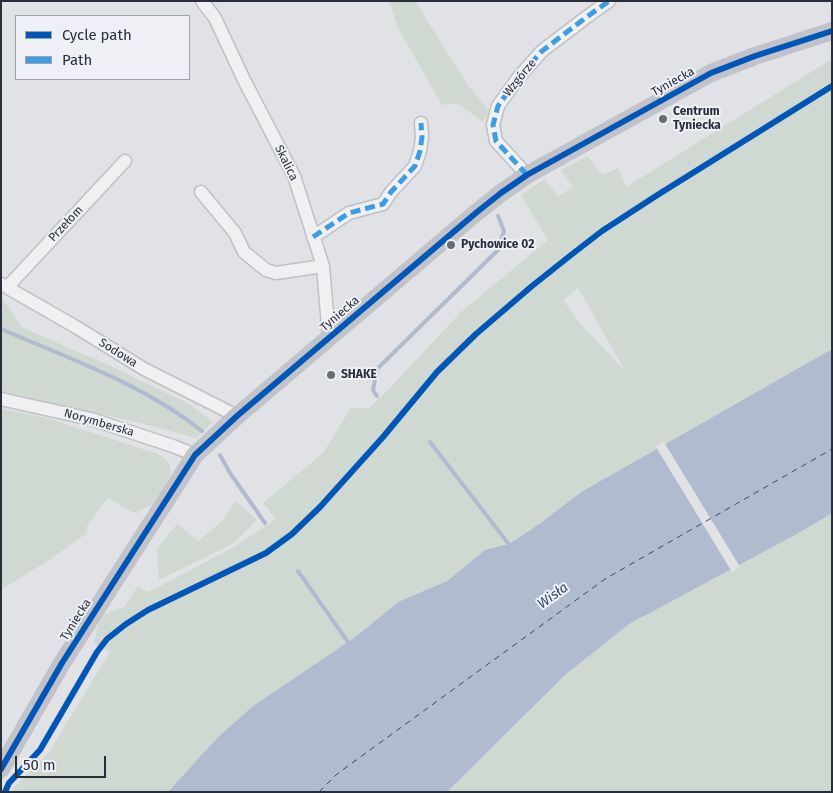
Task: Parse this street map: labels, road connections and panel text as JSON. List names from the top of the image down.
{
  "streets": {
    "street": [
      "Wzgórze",
      "Tyniecka",
      "Skalica",
      "Przełom",
      "Sodowa",
      "Norymberska"
    ]
  },
  "crossings": [
    ["Wzgórze", "Tyniecka"],
    ["Tyniecka", "Skalica"],
    ["Tyniecka", "Sodowa"],
    ["Tyniecka", "Norymberska"],
    ["Przełom", "Sodowa"]
  ],
  "water": ["Wisła"],
  "places": ["Centrum Tyniecka", "Pychowice 02", "SHAKE"],
  "legend": ["Cycle path", "Path"],
  "scale_bar": "50 m"
}
